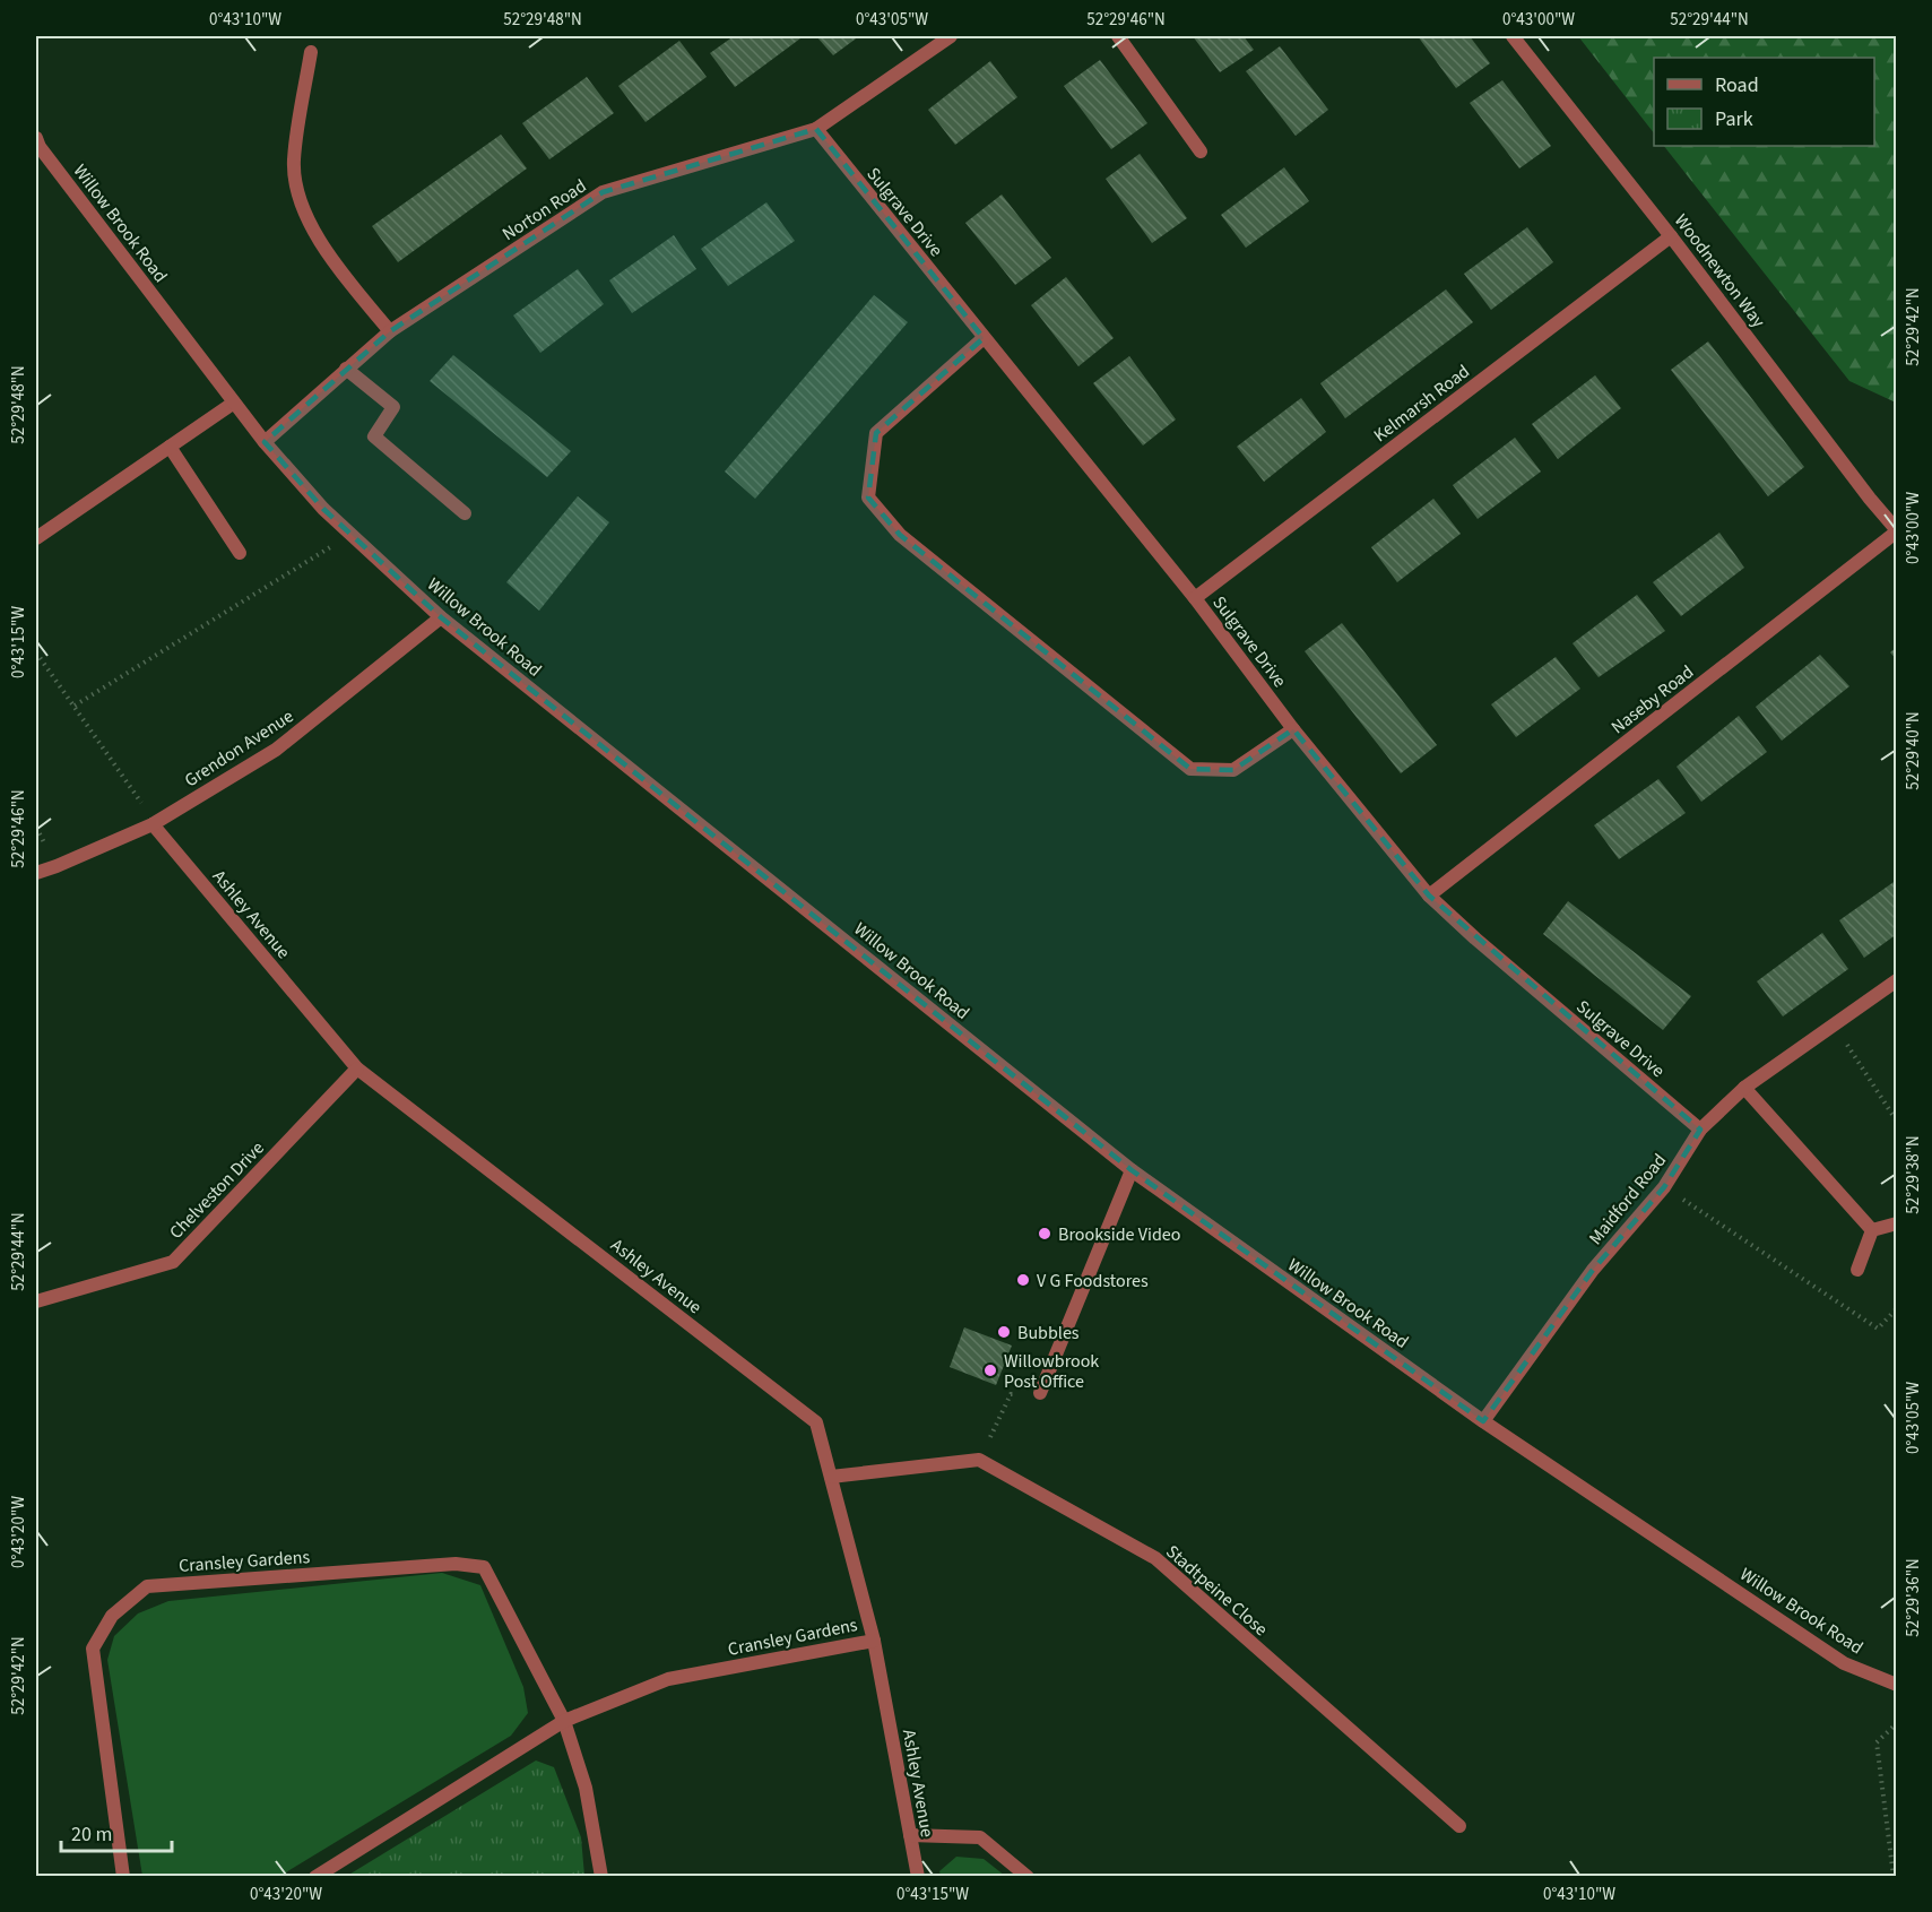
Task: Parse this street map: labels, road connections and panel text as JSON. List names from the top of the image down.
{
  "streets": {
    "street": [
      "Norton Road",
      "Sulgrave Drive",
      "Willow Brook Road",
      "Woodnewton Way",
      "Kelmarsh Road",
      "Naseby Road",
      "Grendon Avenue",
      "Ashley Avenue",
      "Chelveston Drive",
      "Maidford Road",
      "Cransley Gardens",
      "Stadtpeine Close"
    ]
  },
  "crossings": [
    ["Norton Road", "Sulgrave Drive"],
    ["Norton Road", "Willow Brook Road"],
    ["Sulgrave Drive", "Kelmarsh Road"],
    ["Sulgrave Drive", "Naseby Road"],
    ["Sulgrave Drive", "Maidford Road"],
    ["Willow Brook Road", "Grendon Avenue"],
    ["Willow Brook Road", "Maidford Road"],
    ["Woodnewton Way", "Kelmarsh Road"],
    ["Woodnewton Way", "Naseby Road"],
    ["Grendon Avenue", "Ashley Avenue"],
    ["Ashley Avenue", "Chelveston Drive"],
    ["Ashley Avenue", "Cransley Gardens"]
  ],
  "places": [
    "Brookside Video",
    "V G Foodstores",
    "Bubbles",
    "Willowbrook Post Office"
  ],
  "legend": ["Road", "Park"],
  "scale_bar": "20 m",
  "coordinates": [
    "0°43'10\"W",
    "52°29'48\"N",
    "0°43'05\"W",
    "52°29'46\"N",
    "0°43'00\"W",
    "52°29'44\"N",
    "52°29'42\"N",
    "0°43'15\"W",
    "52°29'40\"N",
    "52°29'38\"N",
    "0°43'20\"W",
    "52°29'36\"N"
  ]
}
